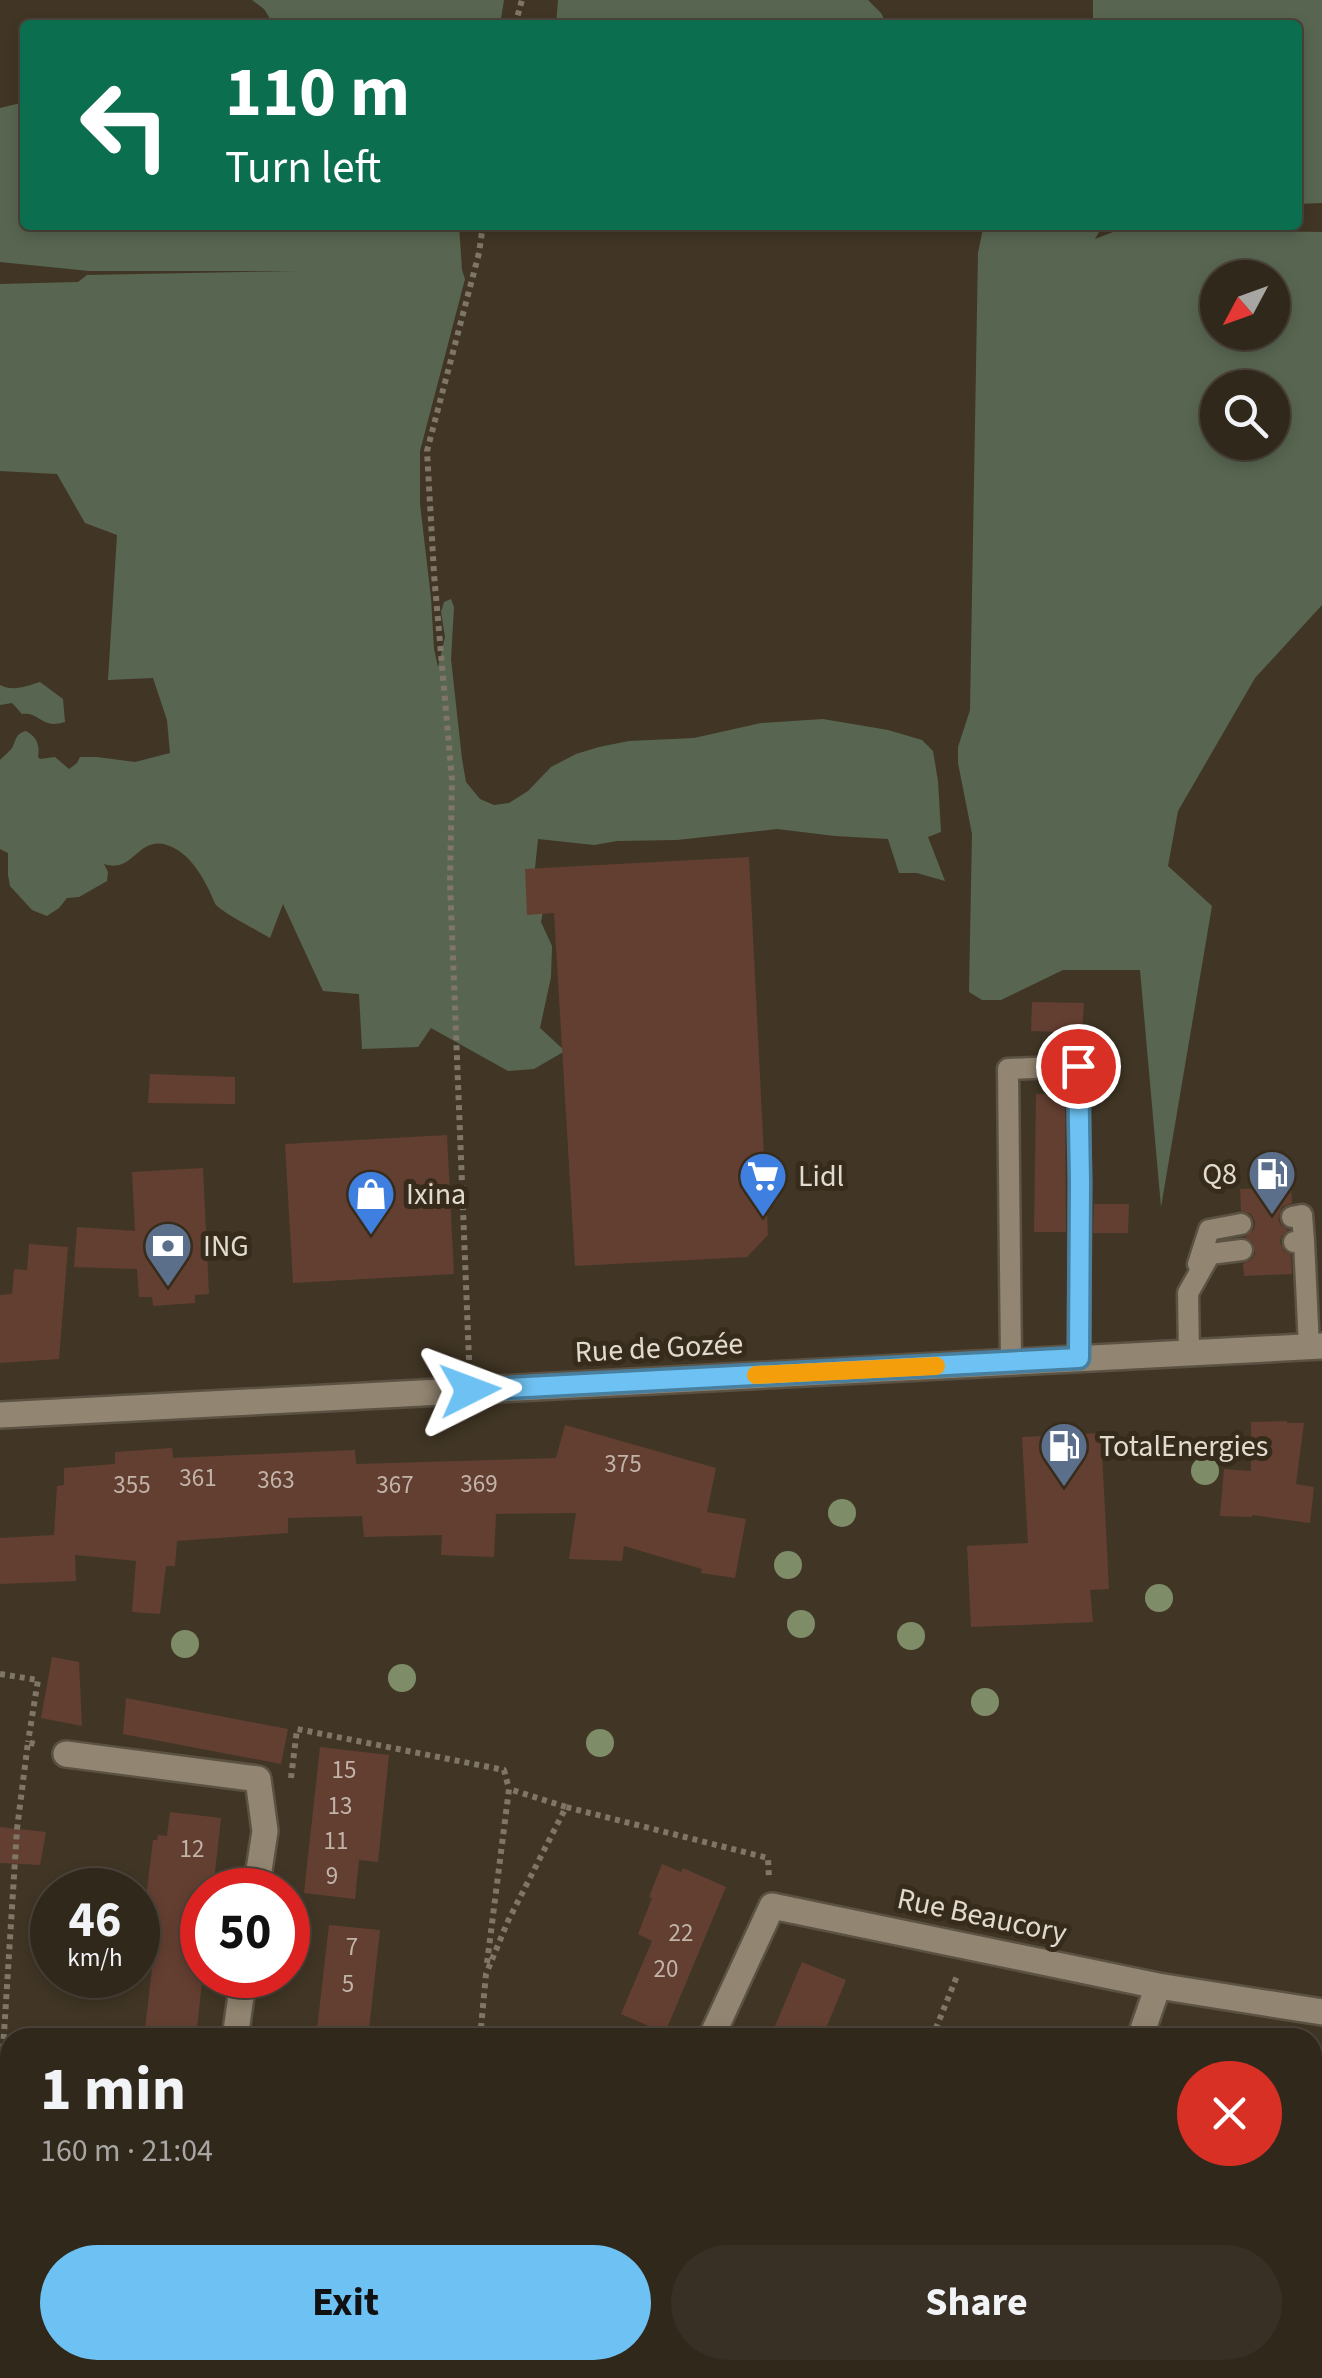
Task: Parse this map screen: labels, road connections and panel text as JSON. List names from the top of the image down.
{
  "streets": {
    "main road": ["Rue de Gozée", "Rue Beaucory"]
  },
  "places": {
    "fuel station": ["Q8", "TotalEnergies"],
    "supermarket": ["Lidl"],
    "shop": ["Ixina"],
    "bank": ["ING"]
  },
  "house_numbers": [
    "375",
    "361",
    "363",
    "369",
    "355",
    "367",
    "15",
    "13",
    "11",
    "12",
    "9",
    "22",
    "7",
    "20",
    "5"
  ],
  "north": "bottom left",
  "page": {
    "turn": ["110 m", "Turn left"],
    "speed": "46 km/h",
    "limit": "50",
    "heading": ["1 min", "160 m · 21:04"],
    "buttons": ["Exit", "Share"]
  }
}
